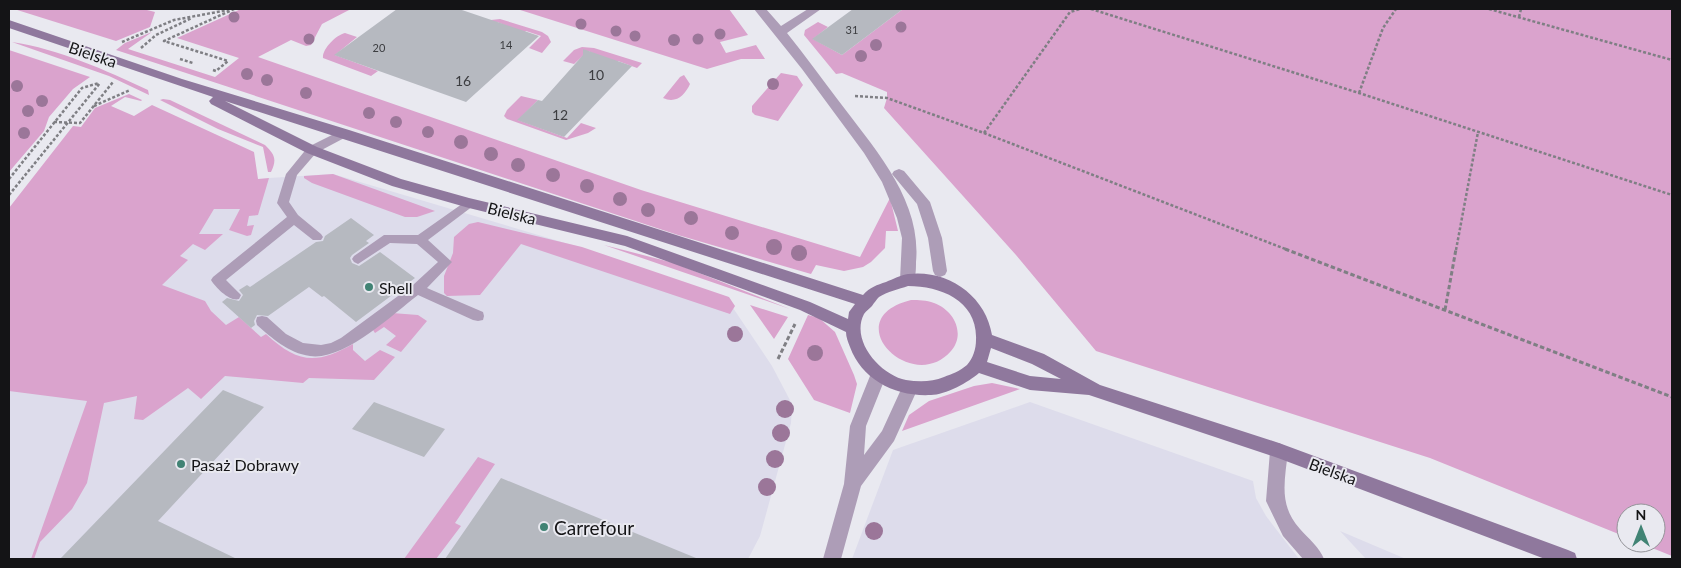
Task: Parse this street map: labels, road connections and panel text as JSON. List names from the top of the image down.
{
  "streets": {
    "main road": ["Bielska"]
  },
  "places": ["Shell", "Pasaż Dobrawy", "Carrefour"],
  "house_numbers": [
    "31",
    "14",
    "20",
    "10",
    "16",
    "12"
  ],
  "north": "top"
}
